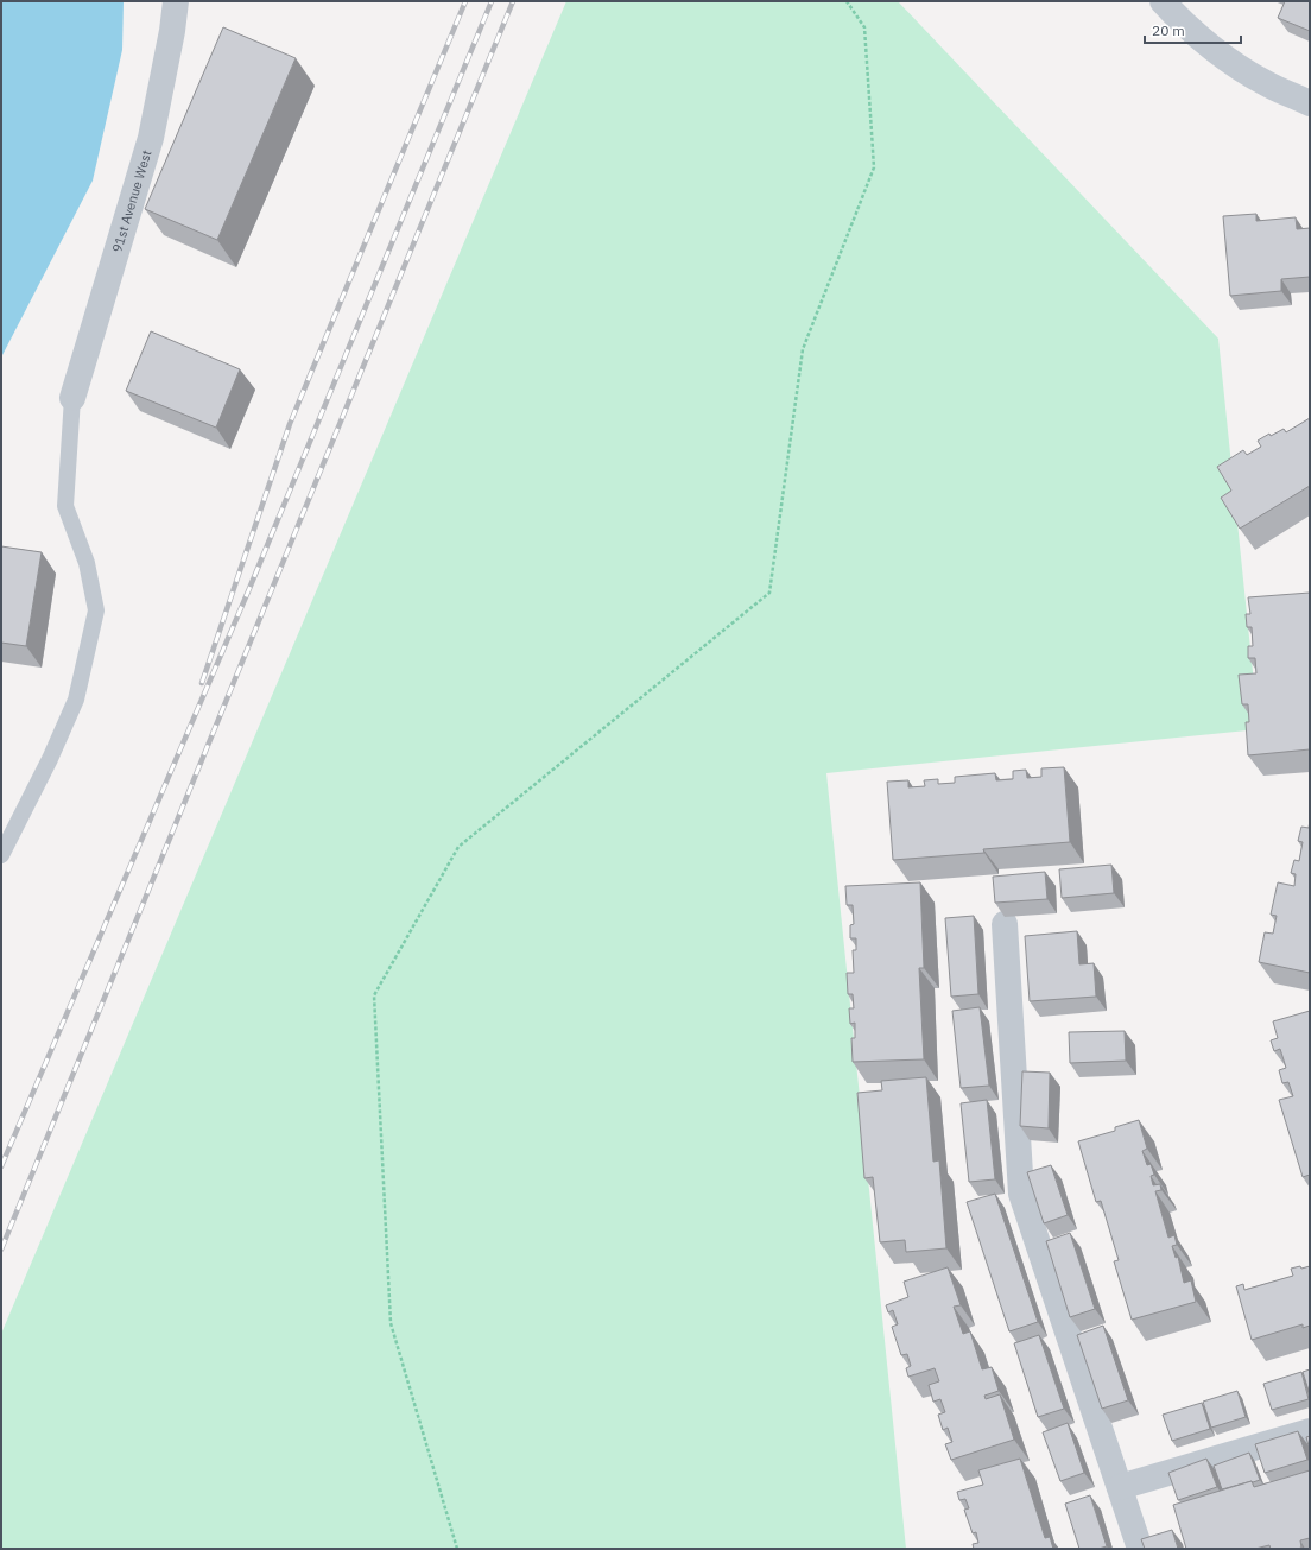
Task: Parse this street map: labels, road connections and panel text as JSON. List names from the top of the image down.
{
  "streets": {
    "street": ["91st Avenue West"]
  },
  "scale_bar": "20 m"
}
